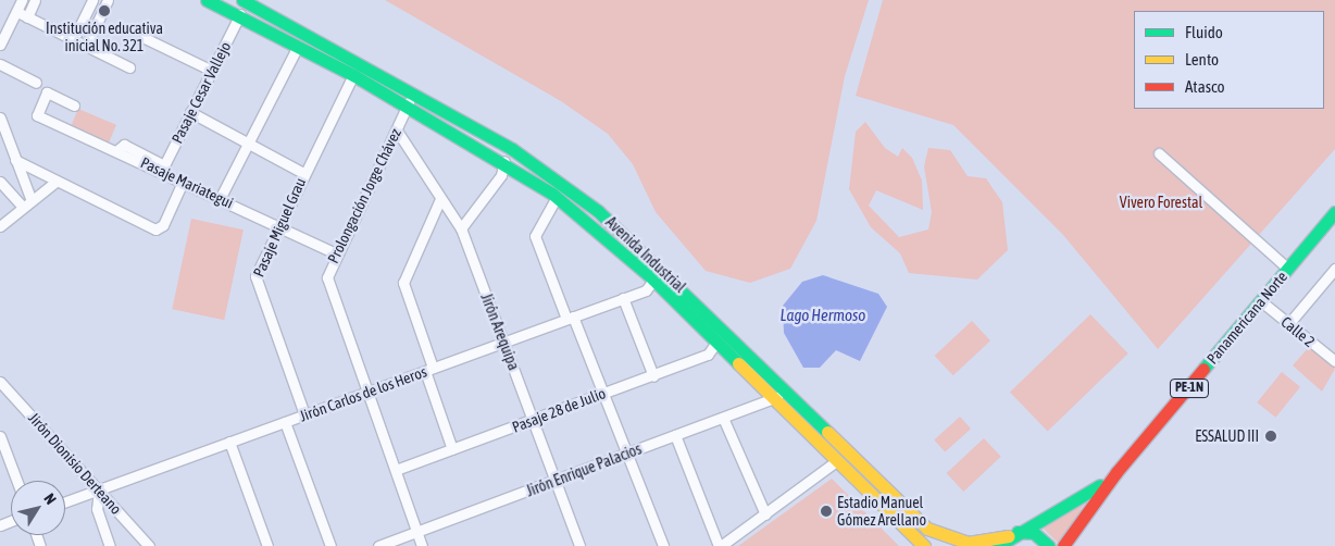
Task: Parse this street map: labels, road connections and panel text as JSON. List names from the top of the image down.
{
  "streets": {
    "main road": ["Avenida Industrial", "Panamericana Norte", "PE-1N"],
    "street": [
      "Pasaje Cesar Vallejo",
      "Pasaje Mariategui",
      "Prolongación Jorge Chávez",
      "Pasaje Miguel Grau",
      "Jirón Arequipa",
      "Calle 2",
      "Jirón Carlos de los Heros",
      "Pasaje 28 de Julio",
      "Jirón Dionisio Derteano",
      "Jirón Enrique Palacios"
    ]
  },
  "crossings": [
    ["Pasaje Cesar Vallejo", "Pasaje Mariategui"],
    ["Pasaje Cesar Vallejo", "Avenida Industrial"],
    ["Pasaje Mariategui", "Prolongación Jorge Chávez"],
    ["Pasaje Mariategui", "Pasaje Miguel Grau"],
    ["Prolongación Jorge Chávez", "Avenida Industrial"],
    ["Prolongación Jorge Chávez", "Jirón Arequipa"],
    ["Prolongación Jorge Chávez", "Jirón Carlos de los Heros"],
    ["Prolongación Jorge Chávez", "Pasaje 28 de Julio"],
    ["Prolongación Jorge Chávez", "Jirón Enrique Palacios"],
    ["Pasaje Miguel Grau", "Avenida Industrial"],
    ["Pasaje Miguel Grau", "Jirón Carlos de los Heros"],
    ["Avenida Industrial", "Panamericana Norte"],
    ["Avenida Industrial", "PE-1N"],
    ["Avenida Industrial", "Jirón Carlos de los Heros"],
    ["Avenida Industrial", "Pasaje 28 de Julio"],
    ["Avenida Industrial", "Jirón Enrique Palacios"],
    ["Panamericana Norte", "Calle 2"],
    ["Panamericana Norte", "PE-1N"],
    ["Jirón Arequipa", "Jirón Carlos de los Heros"],
    ["Jirón Arequipa", "Pasaje 28 de Julio"],
    ["Jirón Arequipa", "Jirón Enrique Palacios"],
    ["Jirón Carlos de los Heros", "Jirón Dionisio Derteano"]
  ],
  "water": ["Lago Hermoso"],
  "parks": ["Vivero Forestal"],
  "places": ["Institución educativa inicial No. 321", "ESSALUD III", "Estadio Manuel Gómez Arellano"],
  "legend": ["Fluido", "Lento", "Atasco"],
  "north": "top right"
}
